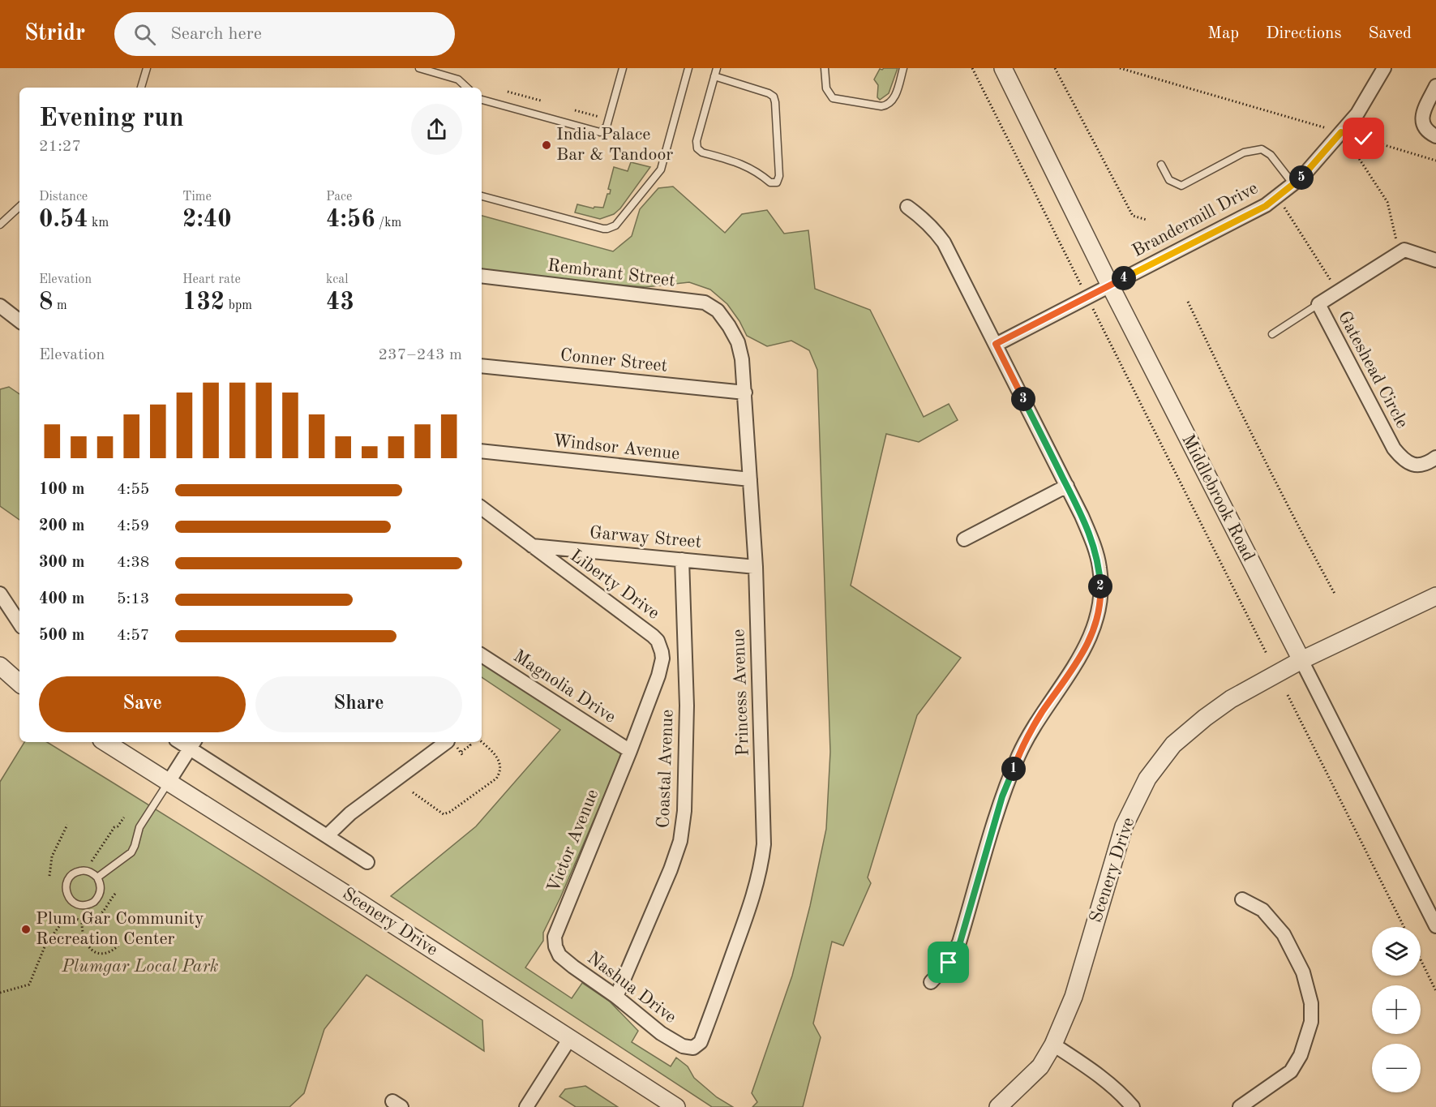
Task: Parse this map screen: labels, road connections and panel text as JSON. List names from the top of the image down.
{
  "streets": {
    "street": [
      "Brandermill Drive",
      "Rembrant Street",
      "Conner Street",
      "Gateshead Circle",
      "Windsor Avenue",
      "Middlebrook Road",
      "Garway Street",
      "Liberty Drive",
      "Magnolia Drive",
      "Princess Avenue",
      "Coastal Avenue",
      "Victor Avenue",
      "Scenery Drive",
      "Nashua Drive"
    ]
  },
  "crossings": [
    ["Brandermill Drive", "Middlebrook Road"],
    ["Rembrant Street", "Princess Avenue"],
    ["Conner Street", "Princess Avenue"],
    ["Windsor Avenue", "Princess Avenue"],
    ["Middlebrook Road", "Scenery Drive"],
    ["Garway Street", "Liberty Drive"],
    ["Garway Street", "Princess Avenue"],
    ["Garway Street", "Coastal Avenue"],
    ["Liberty Drive", "Magnolia Drive"],
    ["Liberty Drive", "Victor Avenue"],
    ["Magnolia Drive", "Victor Avenue"],
    ["Princess Avenue", "Nashua Drive"],
    ["Coastal Avenue", "Nashua Drive"],
    ["Victor Avenue", "Nashua Drive"]
  ],
  "parks": ["Plumgar Local Park"],
  "places": ["India Palace Bar & Tandoor", "Plum Gar Community Recreation Center"],
  "page": {
    "header": "Stridr",
    "search": "Search here",
    "nav": ["Map", "Directions", "Saved"],
    "heading": ["Evening run", "21:27"],
    "pins": [
      "5",
      "4",
      "3",
      "2",
      "1"
    ],
    "stats": [
      ["Distance", "0.54 km"],
      ["Time", "2:40"],
      ["Pace", "4:56 /km"],
      ["Elevation", "8 m"],
      ["Heart rate", "132 bpm"],
      ["kcal", "43"]
    ],
    "chart": ["Elevation", "237–243 m"],
    "list": [
      {
        "name": "100 m",
        "note": "4:55"
      },
      {
        "name": "200 m",
        "note": "4:59"
      },
      {
        "name": "300 m",
        "note": "4:38"
      },
      {
        "name": "400 m",
        "note": "5:13"
      },
      {
        "name": "500 m",
        "note": "4:57"
      }
    ],
    "buttons": ["Save", "Share"],
    "map_buttons": ["+", "−"]
  }
}
